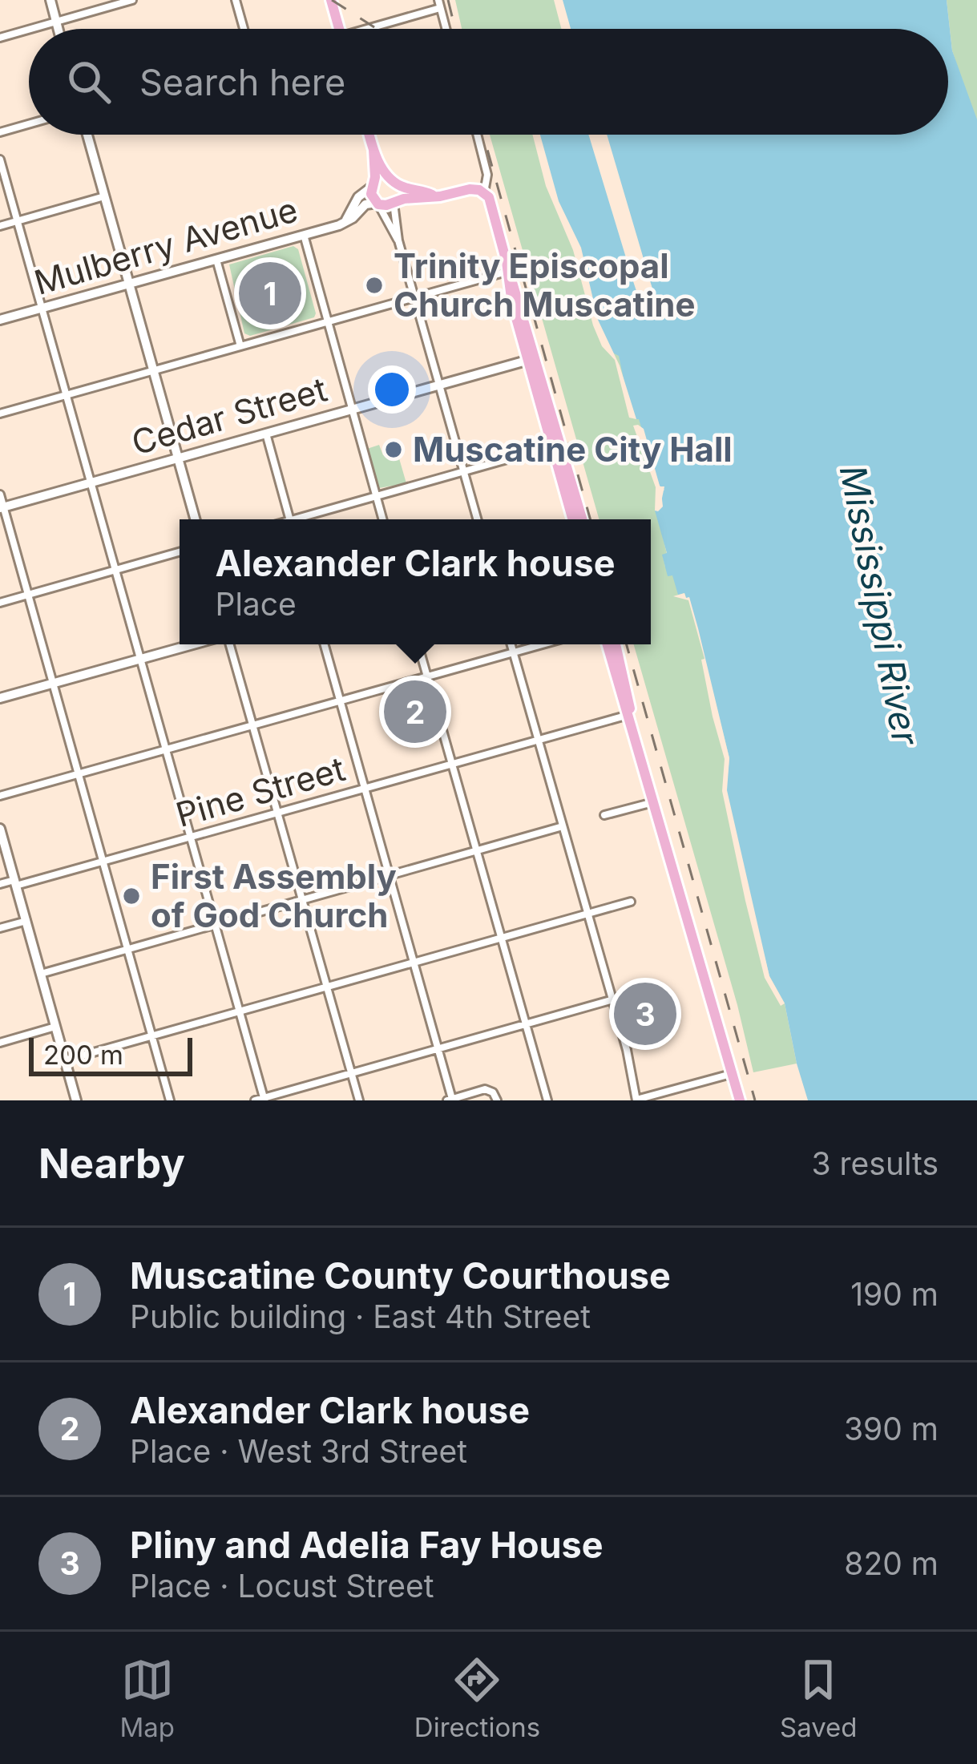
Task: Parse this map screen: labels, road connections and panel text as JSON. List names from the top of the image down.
{
  "streets": {
    "main road": ["Mulberry Avenue", "Cedar Street"],
    "street": ["Pine Street"]
  },
  "water": ["Mississippi River"],
  "places": ["Trinity Episcopal Church Muscatine", "Muscatine City Hall", "First Assembly of God Church"],
  "scale_bar": "200 m",
  "page": {
    "search": "Search here",
    "pins": ["1", "2", "3"],
    "popup": ["Alexander Clark house", "Place"],
    "scale": "200 m",
    "heading": ["Nearby", "3 results"],
    "list": [
      {
        "mark": "1",
        "name": "Muscatine County Courthouse",
        "note": "Public building · East 4th Street",
        "value": "190 m"
      },
      {
        "mark": "2",
        "name": "Alexander Clark house",
        "note": "Place · West 3rd Street",
        "value": "390 m"
      },
      {
        "mark": "3",
        "name": "Pliny and Adelia Fay House",
        "note": "Place · Locust Street",
        "value": "820 m"
      }
    ],
    "nav": ["Map", "Directions", "Saved"]
  }
}
